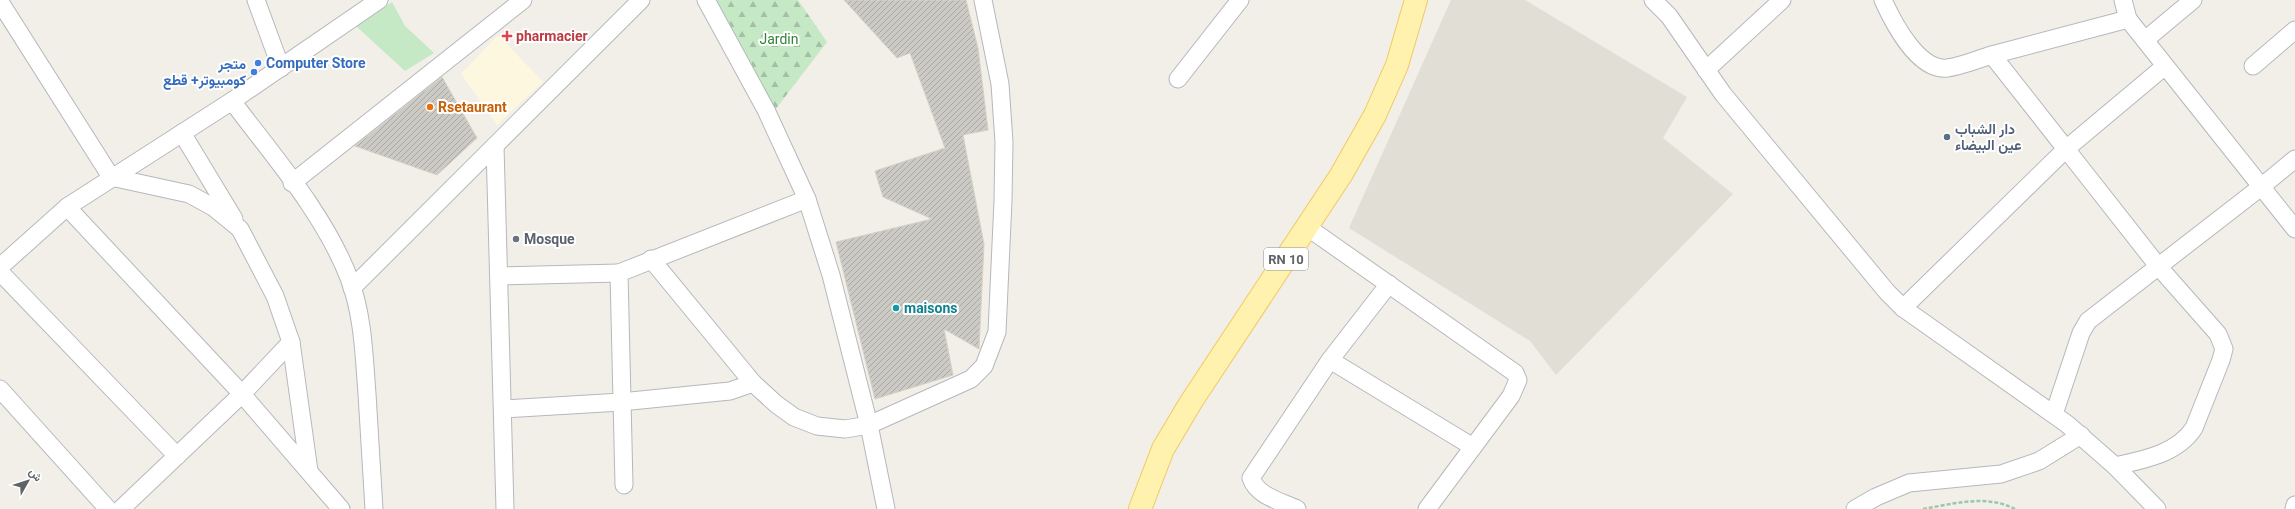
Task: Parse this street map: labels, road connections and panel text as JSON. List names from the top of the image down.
{
  "streets": {
    "main road": ["RN 10"]
  },
  "parks": ["Jardin"],
  "places": {
    "health": ["pharmacier"],
    "other": [
      "Computer Store",
      "متجر كومبيوتر+ قطع",
      "Rsetaurant",
      "دار الشباب عين البيضاء",
      "Mosque",
      "maisons"
    ]
  },
  "north": "top right"
}
